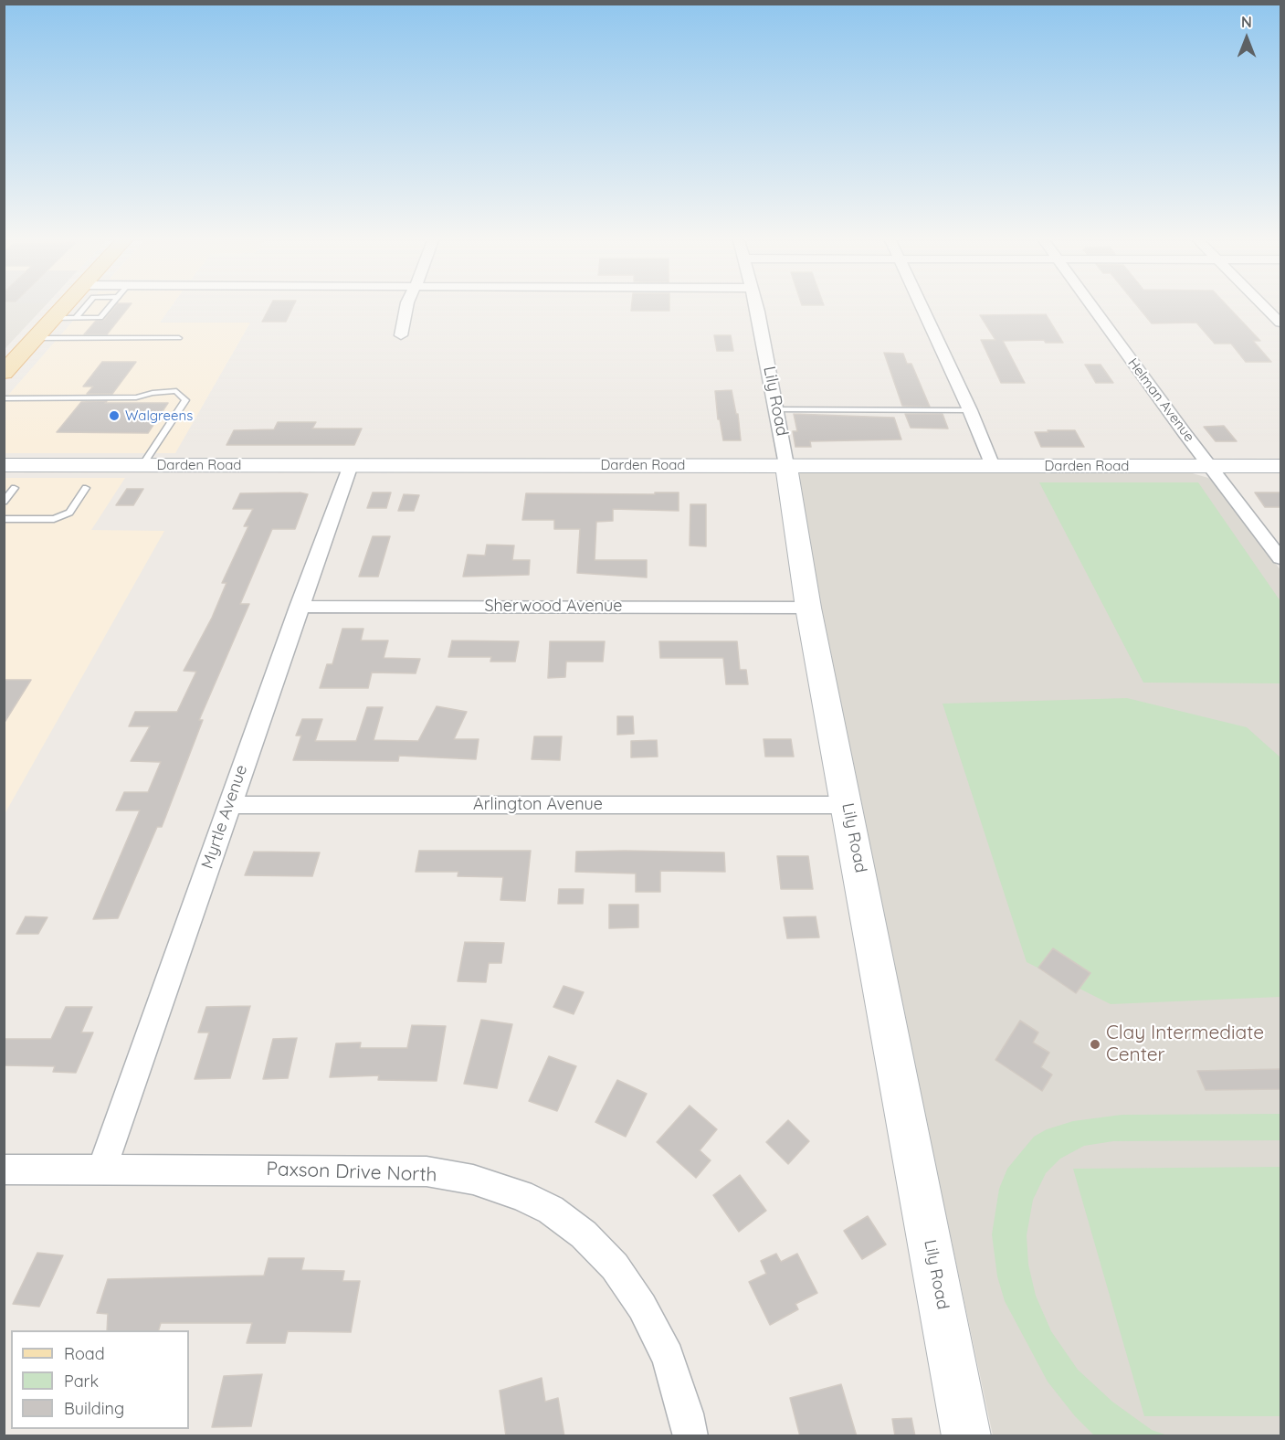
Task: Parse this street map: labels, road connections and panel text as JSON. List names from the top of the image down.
{
  "streets": {
    "street": [
      "Helman Avenue",
      "Lily Road",
      "Darden Road",
      "Sherwood Avenue",
      "Arlington Avenue",
      "Myrtle Avenue",
      "Paxson Drive North"
    ]
  },
  "crossings": [
    ["Helman Avenue", "Darden Road"],
    ["Lily Road", "Darden Road"],
    ["Lily Road", "Sherwood Avenue"],
    ["Lily Road", "Arlington Avenue"],
    ["Darden Road", "Myrtle Avenue"],
    ["Sherwood Avenue", "Myrtle Avenue"],
    ["Arlington Avenue", "Myrtle Avenue"],
    ["Myrtle Avenue", "Paxson Drive North"]
  ],
  "places": ["Walgreens", "Clay Intermediate Center"],
  "legend": ["Road", "Park", "Building"],
  "north": "top"
}
